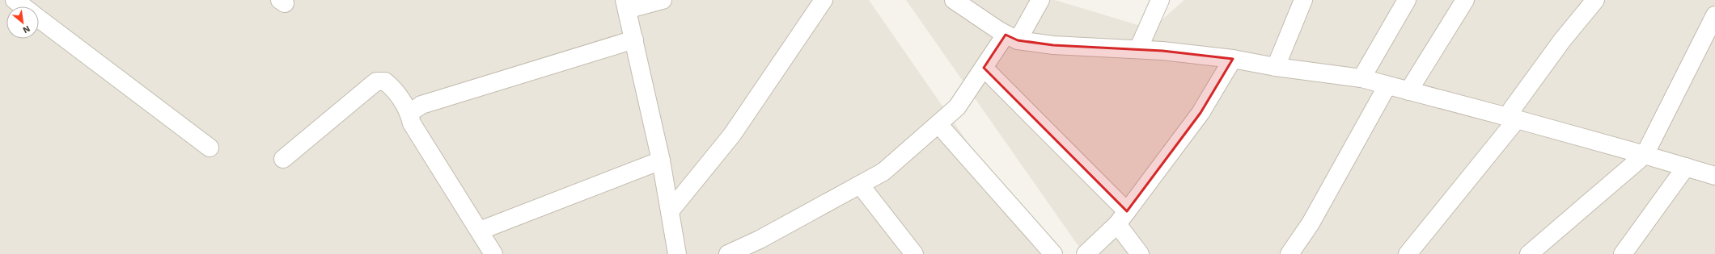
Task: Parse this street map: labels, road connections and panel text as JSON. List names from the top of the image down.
{
  "north": "bottom right"
}
